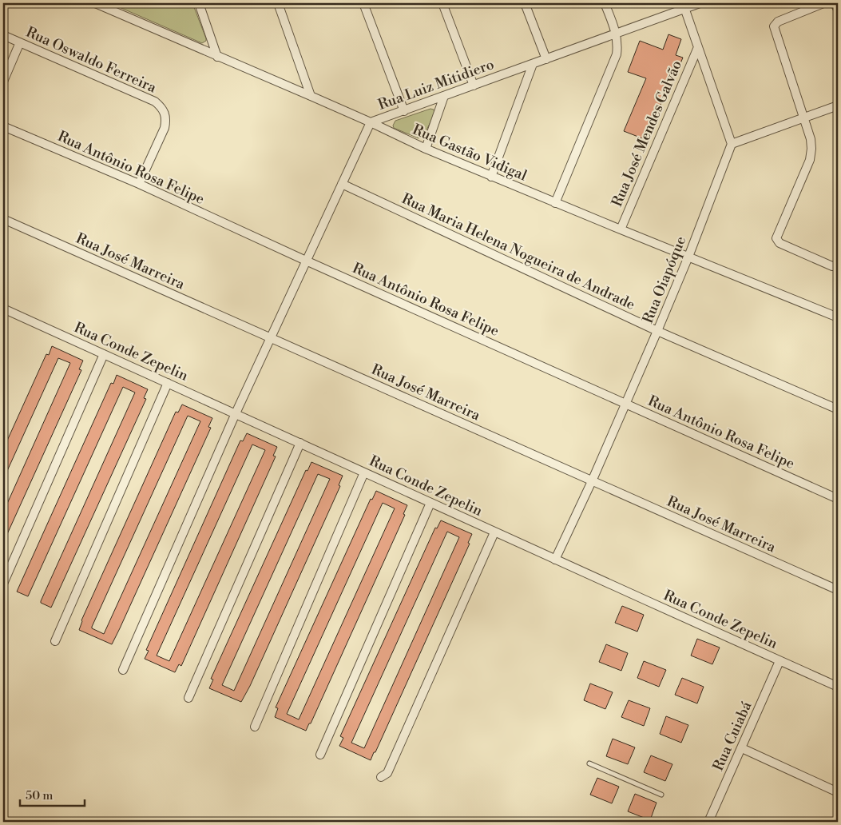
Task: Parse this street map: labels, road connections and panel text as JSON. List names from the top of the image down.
{
  "streets": {
    "street": [
      "Rua Oswaldo Ferreira",
      "Rua Luiz Mitidiero",
      "Rua José Mendes Galvão",
      "Rua Gastão Vidigal",
      "Rua Antônio Rosa Felipe",
      "Rua Maria Helena Nogueira de Andrade",
      "Rua José Marreira",
      "Rua Oiapóque",
      "Rua Conde Zepelin",
      "Rua Cuiabá"
    ]
  },
  "crossings": [
    ["Rua Oswaldo Ferreira", "Rua Antônio Rosa Felipe"],
    ["Rua Luiz Mitidiero", "Rua Gastão Vidigal"],
    ["Rua Luiz Mitidiero", "Rua Antônio Rosa Felipe"],
    ["Rua Luiz Mitidiero", "Rua Maria Helena Nogueira de Andrade"],
    ["Rua Luiz Mitidiero", "Rua José Marreira"],
    ["Rua Luiz Mitidiero", "Rua Conde Zepelin"],
    ["Rua José Mendes Galvão", "Rua Gastão Vidigal"],
    ["Rua Gastão Vidigal", "Rua Oiapóque"],
    ["Rua Antônio Rosa Felipe", "Rua Oiapóque"],
    ["Rua Maria Helena Nogueira de Andrade", "Rua Oiapóque"],
    ["Rua José Marreira", "Rua Oiapóque"],
    ["Rua Oiapóque", "Rua Conde Zepelin"],
    ["Rua Conde Zepelin", "Rua Cuiabá"]
  ],
  "scale_bar": "50 m"
}
